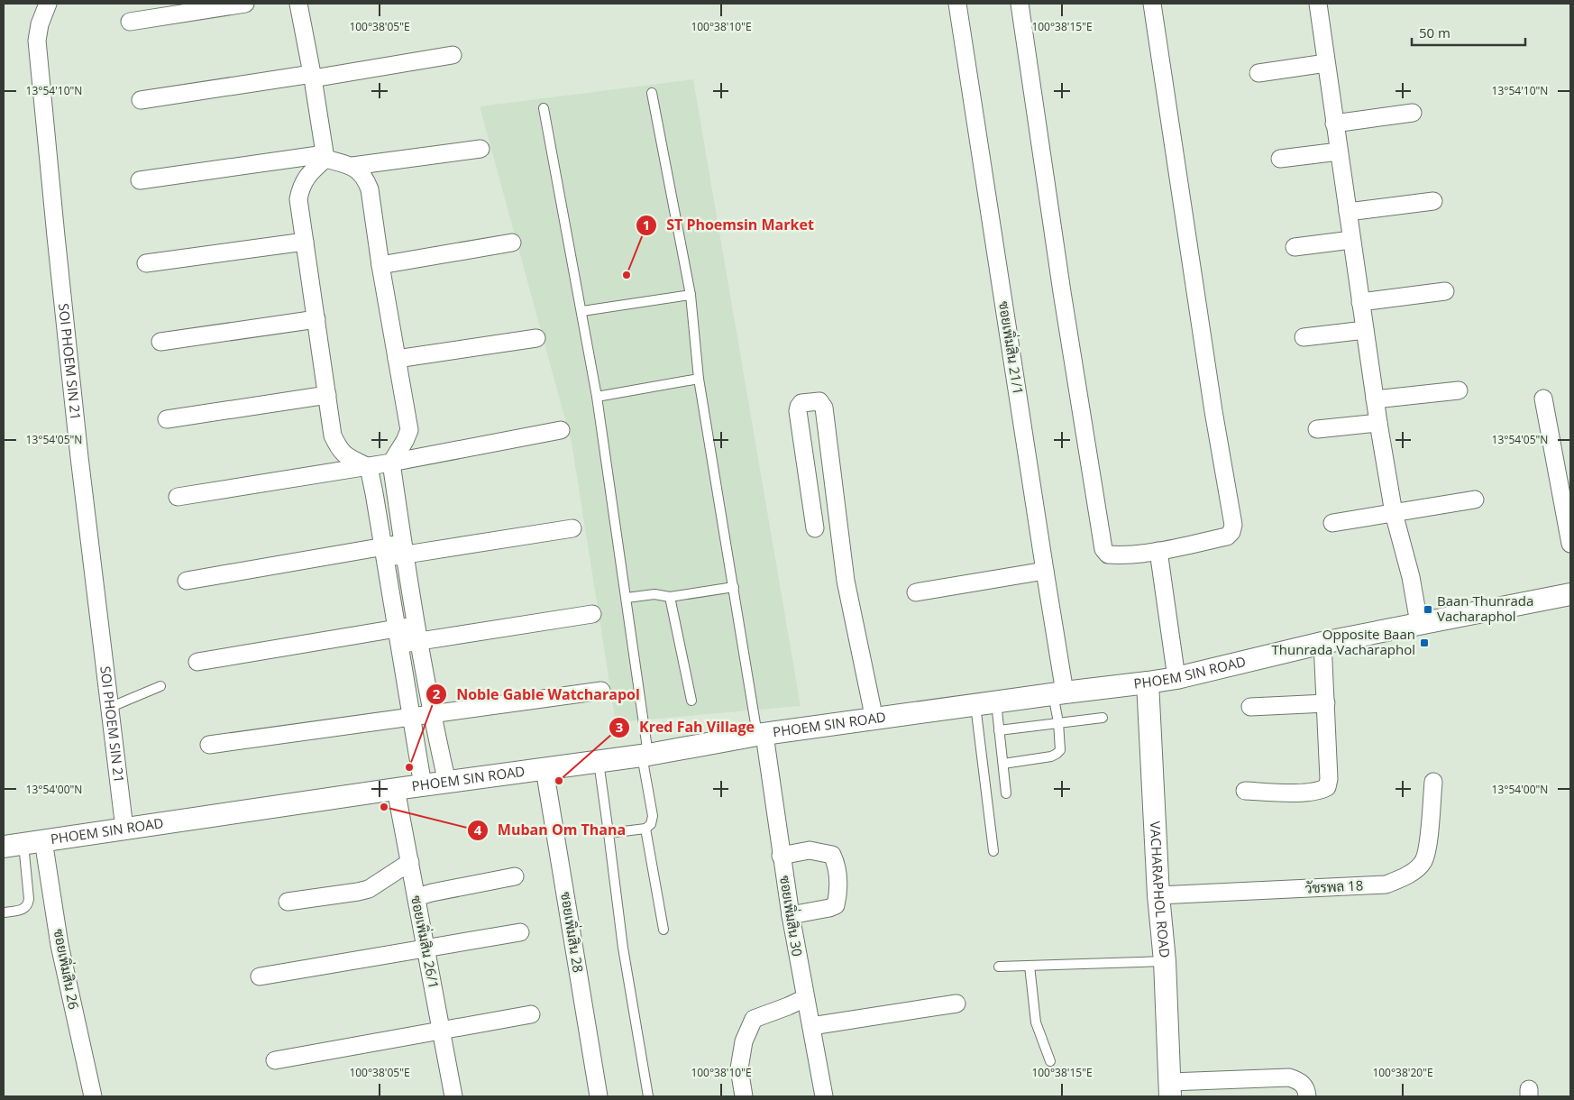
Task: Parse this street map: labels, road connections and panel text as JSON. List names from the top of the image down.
{
  "streets": {
    "street": [
      "ซอยเพิ่มสิน 21/1",
      "SOI PHOEM SIN 21",
      "PHOEM SIN ROAD",
      "วัชรพล 18",
      "VACHARAPHOL ROAD",
      "ซอยเพิ่มสิน 30",
      "ซอยเพิ่มสิน 28",
      "ซอยเพิ่มสิน 26/1",
      "ซอยเพิ่มสิน 26"
    ]
  },
  "crossings": [
    ["ซอยเพิ่มสิน 21/1", "PHOEM SIN ROAD"],
    ["SOI PHOEM SIN 21", "PHOEM SIN ROAD"],
    ["PHOEM SIN ROAD", "VACHARAPHOL ROAD"],
    ["PHOEM SIN ROAD", "ซอยเพิ่มสิน 30"],
    ["PHOEM SIN ROAD", "ซอยเพิ่มสิน 28"],
    ["PHOEM SIN ROAD", "ซอยเพิ่มสิน 26/1"],
    ["PHOEM SIN ROAD", "ซอยเพิ่มสิน 26"],
    ["วัชรพล 18", "VACHARAPHOL ROAD"]
  ],
  "places": {
    "other": [
      "ST Phoemsin Market",
      "Noble Gable Watcharapol",
      "Kred Fah Village",
      "Muban Om Thana"
    ],
    "transit": ["Baan Thunrada Vacharaphol", "Opposite Baan Thunrada Vacharaphol"]
  },
  "scale_bar": "50 m",
  "coordinates": [
    "100°38'05\"E",
    "100°38'10\"E",
    "100°38'15\"E",
    "13°54'10\"N",
    "13°54'05\"N",
    "13°54'00\"N",
    "100°38'20\"E"
  ]
}
